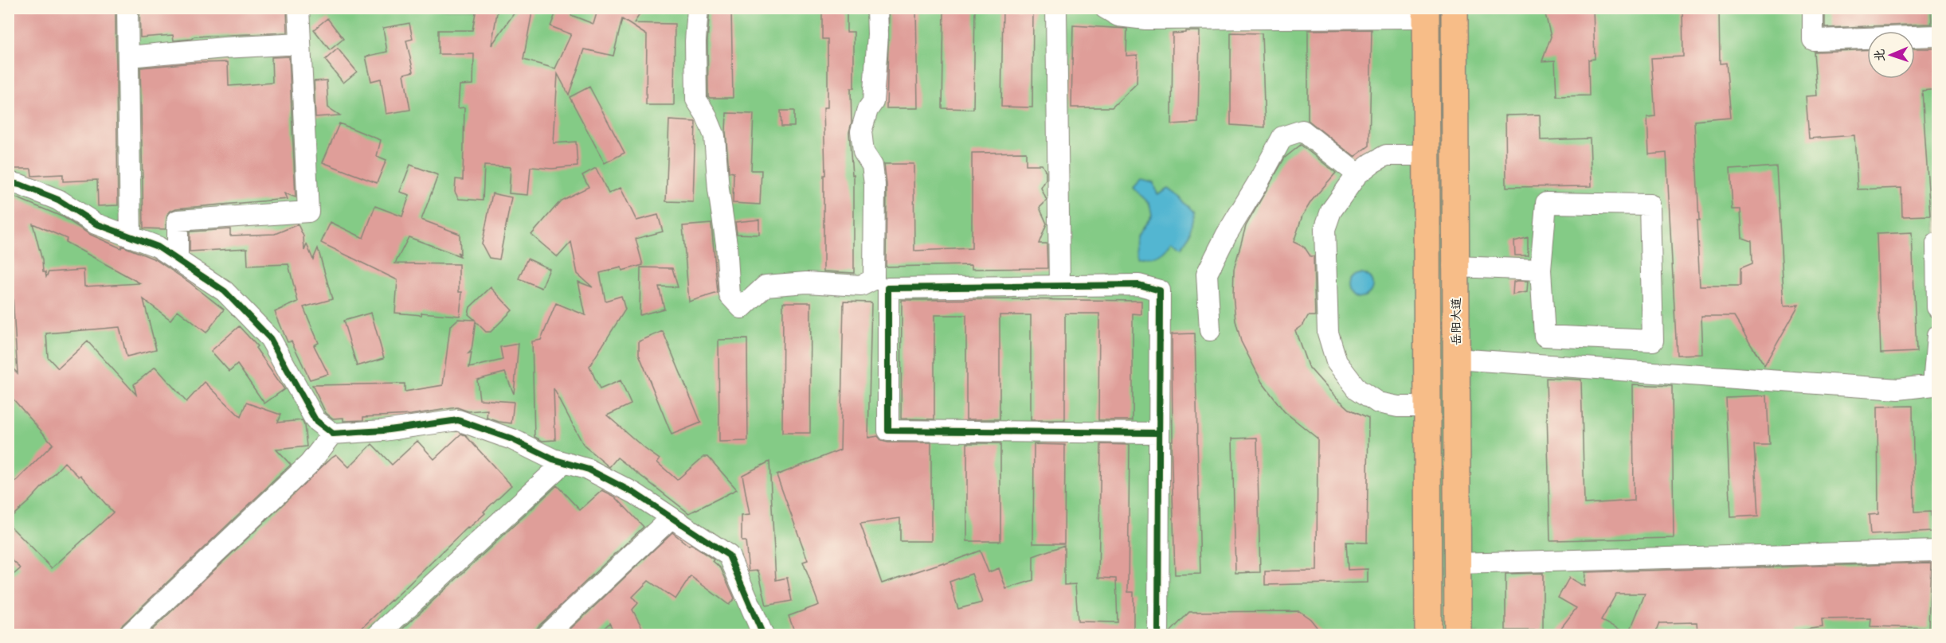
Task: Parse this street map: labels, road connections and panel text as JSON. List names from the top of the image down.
{
  "streets": {
    "main road": ["岳阳大道"]
  },
  "north": "left"
}
